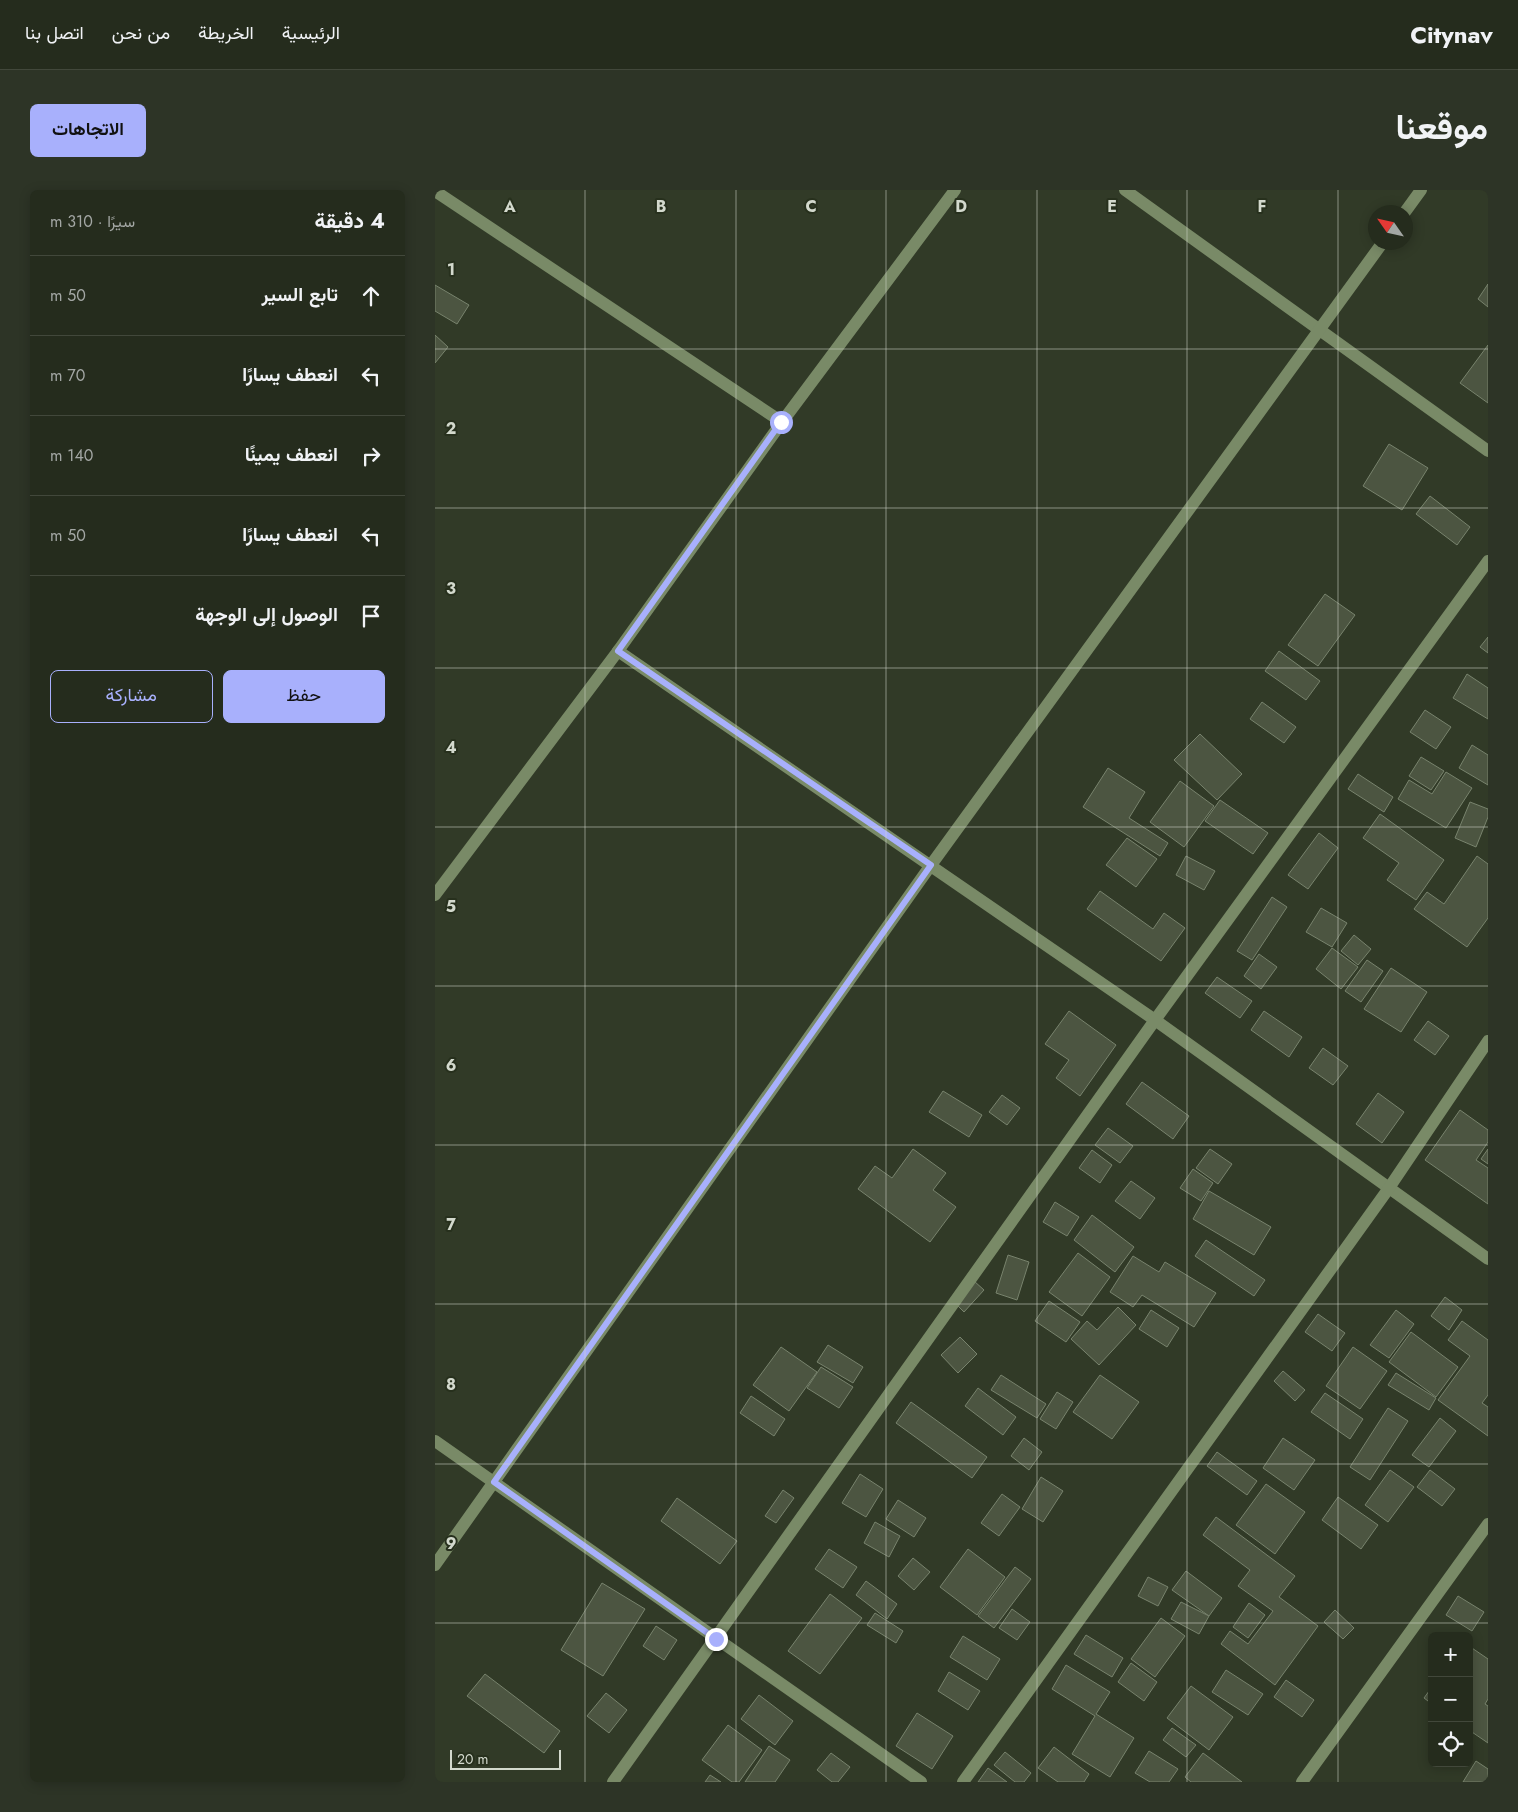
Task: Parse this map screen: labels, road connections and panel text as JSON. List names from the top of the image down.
{
  "scale_bar": "20 m",
  "north": "top left",
  "page": {
    "header": "Citynav",
    "nav": [
      "الرئيسية",
      "الخريطة",
      "من نحن",
      "اتصل بنا"
    ],
    "title": "موقعنا",
    "buttons": [
      "الاتجاهات",
      ["حفظ", "مشاركة"]
    ],
    "heading": ["4 دقيقة", "سيرًا · 310 m"],
    "list": [
      ["تابع السير", "50 m"],
      ["انعطف يسارًا", "70 m"],
      ["انعطف يمينًا", "140 m"],
      ["انعطف يسارًا", "50 m"],
      "الوصول إلى الوجهة"
    ],
    "map_buttons": ["+", "−"],
    "scale": "20 m"
  },
  "grid": {
    "columns": [
      "A",
      "B",
      "C",
      "D",
      "E",
      "F"
    ],
    "rows": [
      "1",
      "2",
      "3",
      "4",
      "5",
      "6",
      "7",
      "8",
      "9"
    ]
  }
}
